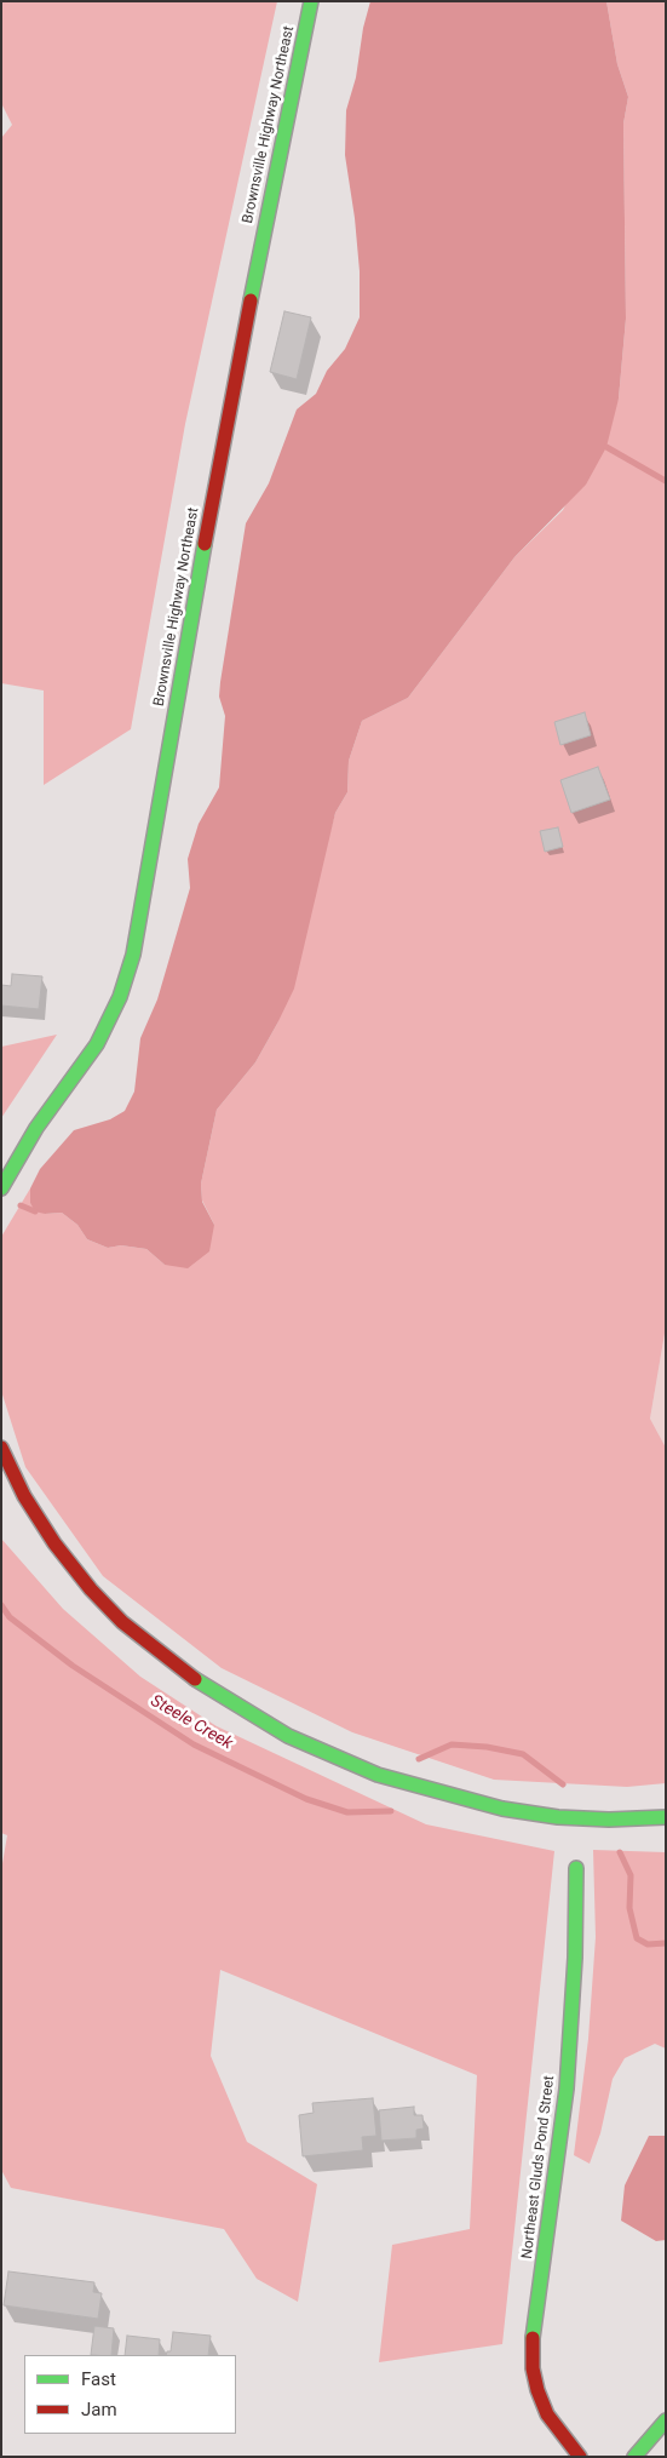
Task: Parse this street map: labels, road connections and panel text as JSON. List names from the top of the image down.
{
  "streets": {
    "main road": ["Brownsville Highway Northeast", "Northeast Gluds Pond Street"]
  },
  "water": ["Steele Creek"],
  "legend": ["Fast", "Jam"]
}
